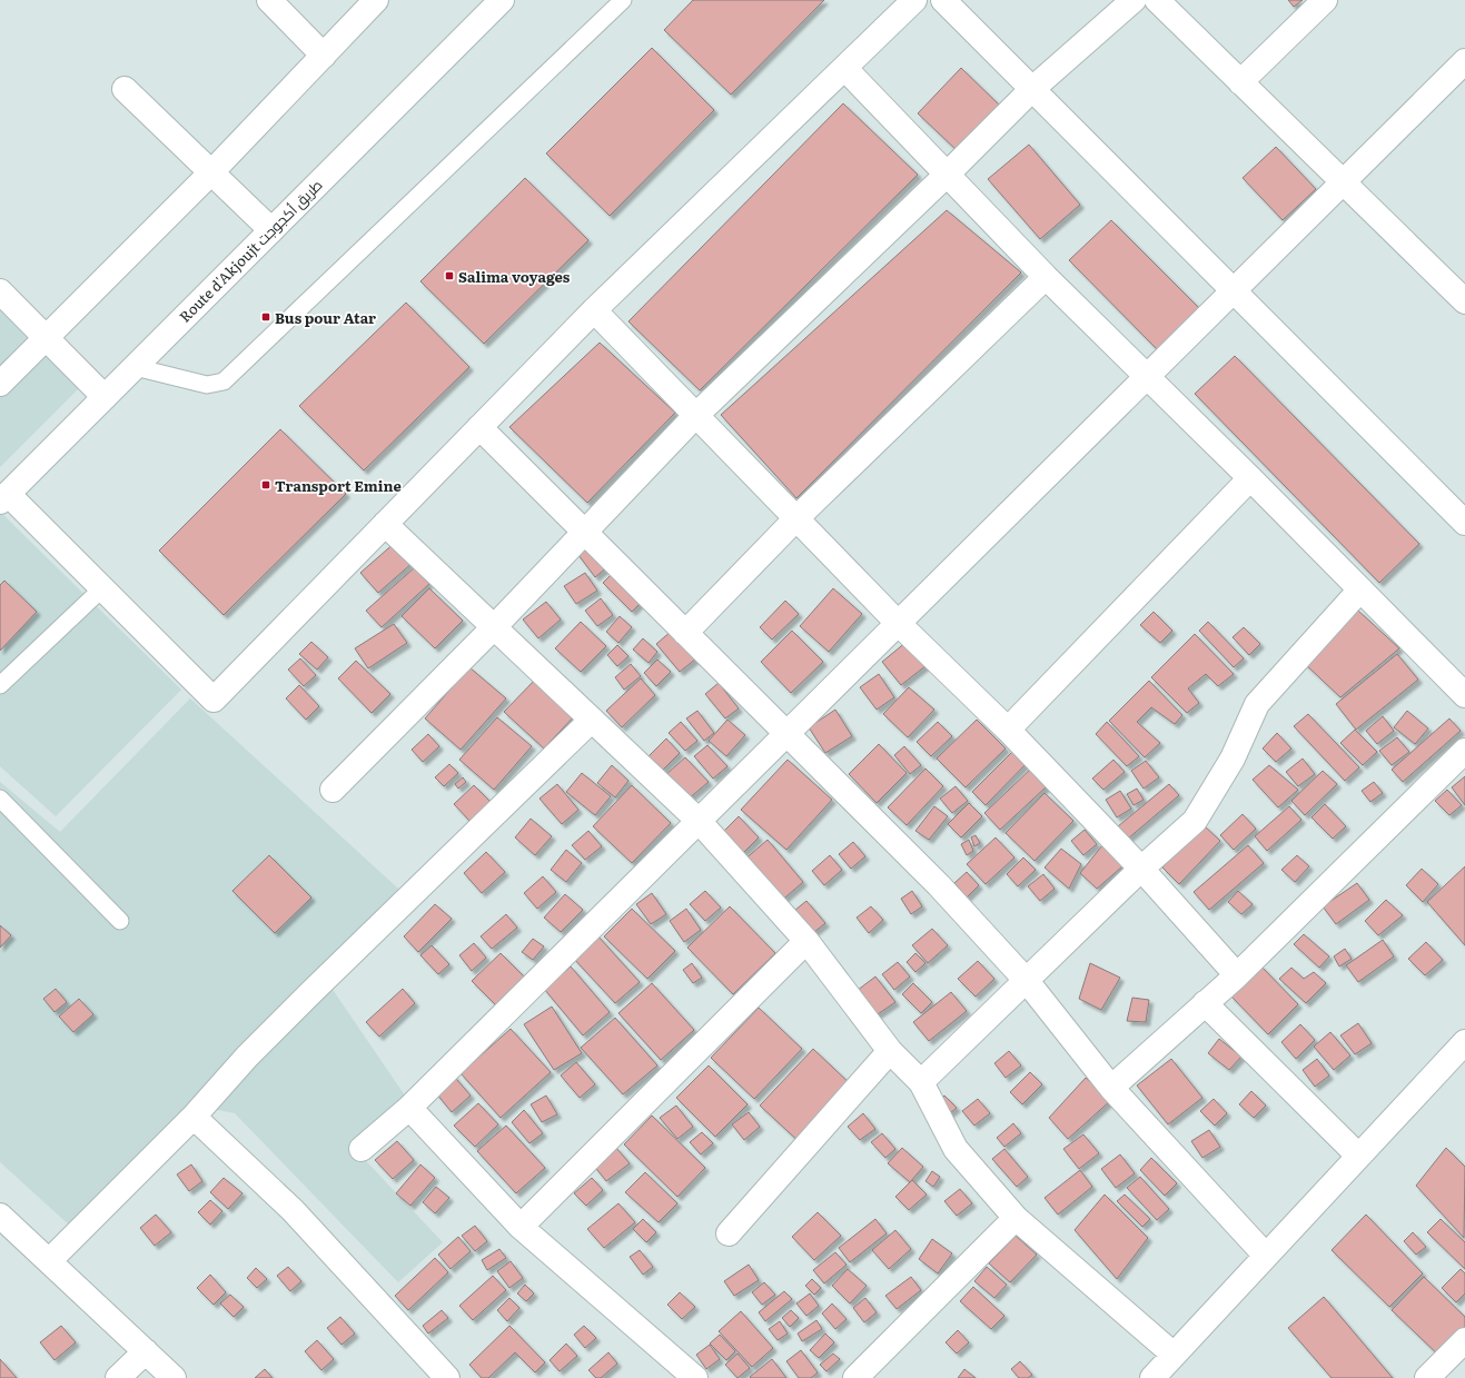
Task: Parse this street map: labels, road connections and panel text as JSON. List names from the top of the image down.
{
  "streets": {
    "main road": ["Route d'Akjoujt طريق أكجوجت"]
  },
  "places": {
    "transit": ["Salima voyages", "Bus pour Atar", "Transport Emine"]
  }
}
